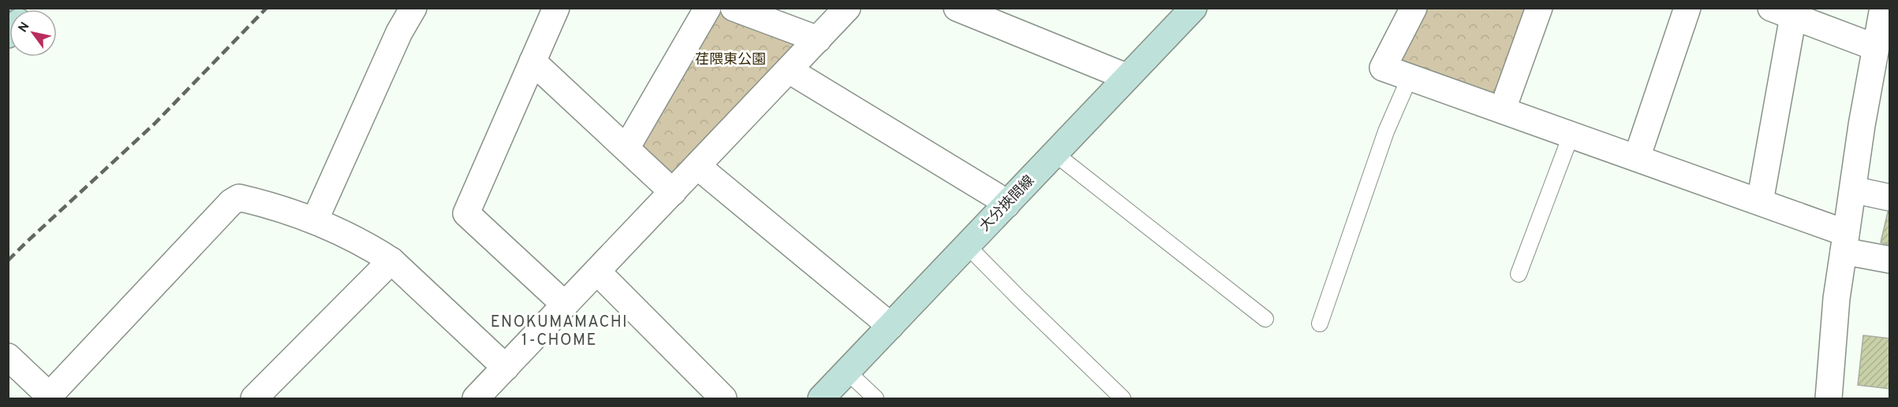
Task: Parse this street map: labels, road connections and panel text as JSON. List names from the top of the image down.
{
  "streets": {
    "main road": ["大分挾間線"]
  },
  "districts": ["ENOKUMAMACHI 1-CHOME"],
  "parks": ["荏隈東公園"],
  "north": "top left"
}
